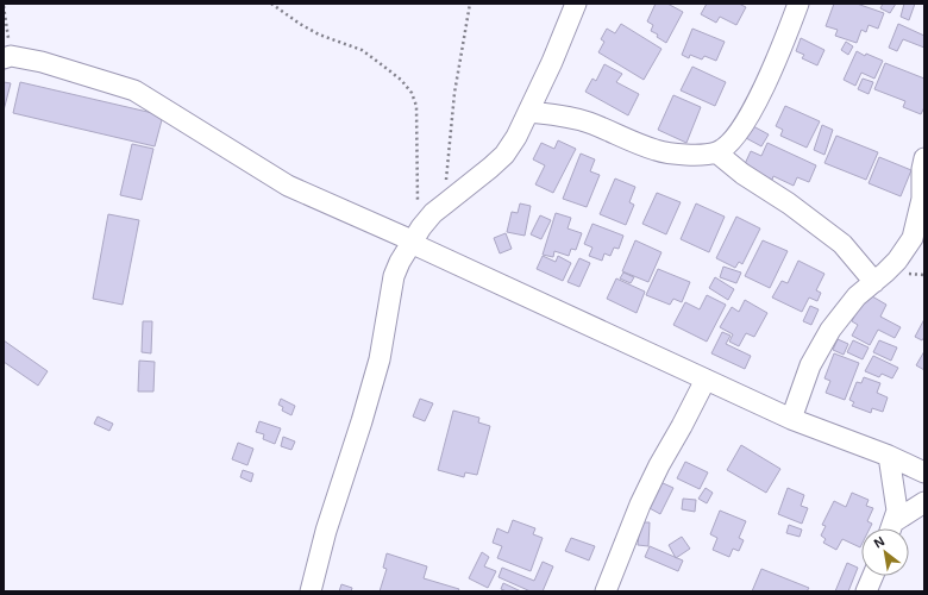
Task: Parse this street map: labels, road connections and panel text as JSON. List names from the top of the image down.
{
  "north": "top left"
}
